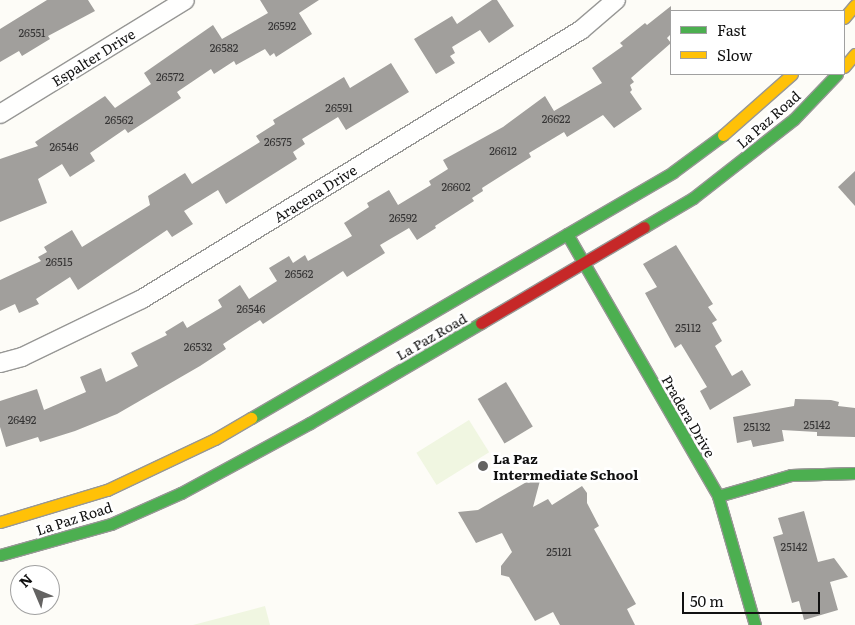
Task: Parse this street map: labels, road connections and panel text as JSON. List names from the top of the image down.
{
  "streets": {
    "main road": ["La Paz Road", "Pradera Drive"],
    "street": ["Espalter Drive", "Aracena Drive"]
  },
  "crossings": [
    ["La Paz Road", "Pradera Drive"]
  ],
  "places": ["La Paz Intermediate School"],
  "house_numbers": [
    "26592",
    "26551",
    "26582",
    "26572",
    "26591",
    "26622",
    "26562",
    "26575",
    "26546",
    "26612",
    "26602",
    "26592",
    "26515",
    "26562",
    "26546",
    "25112",
    "26532",
    "26492",
    "25142",
    "25132",
    "25142",
    "25121"
  ],
  "legend": ["Fast", "Slow"],
  "scale_bar": "50 m",
  "north": "top left"
}
